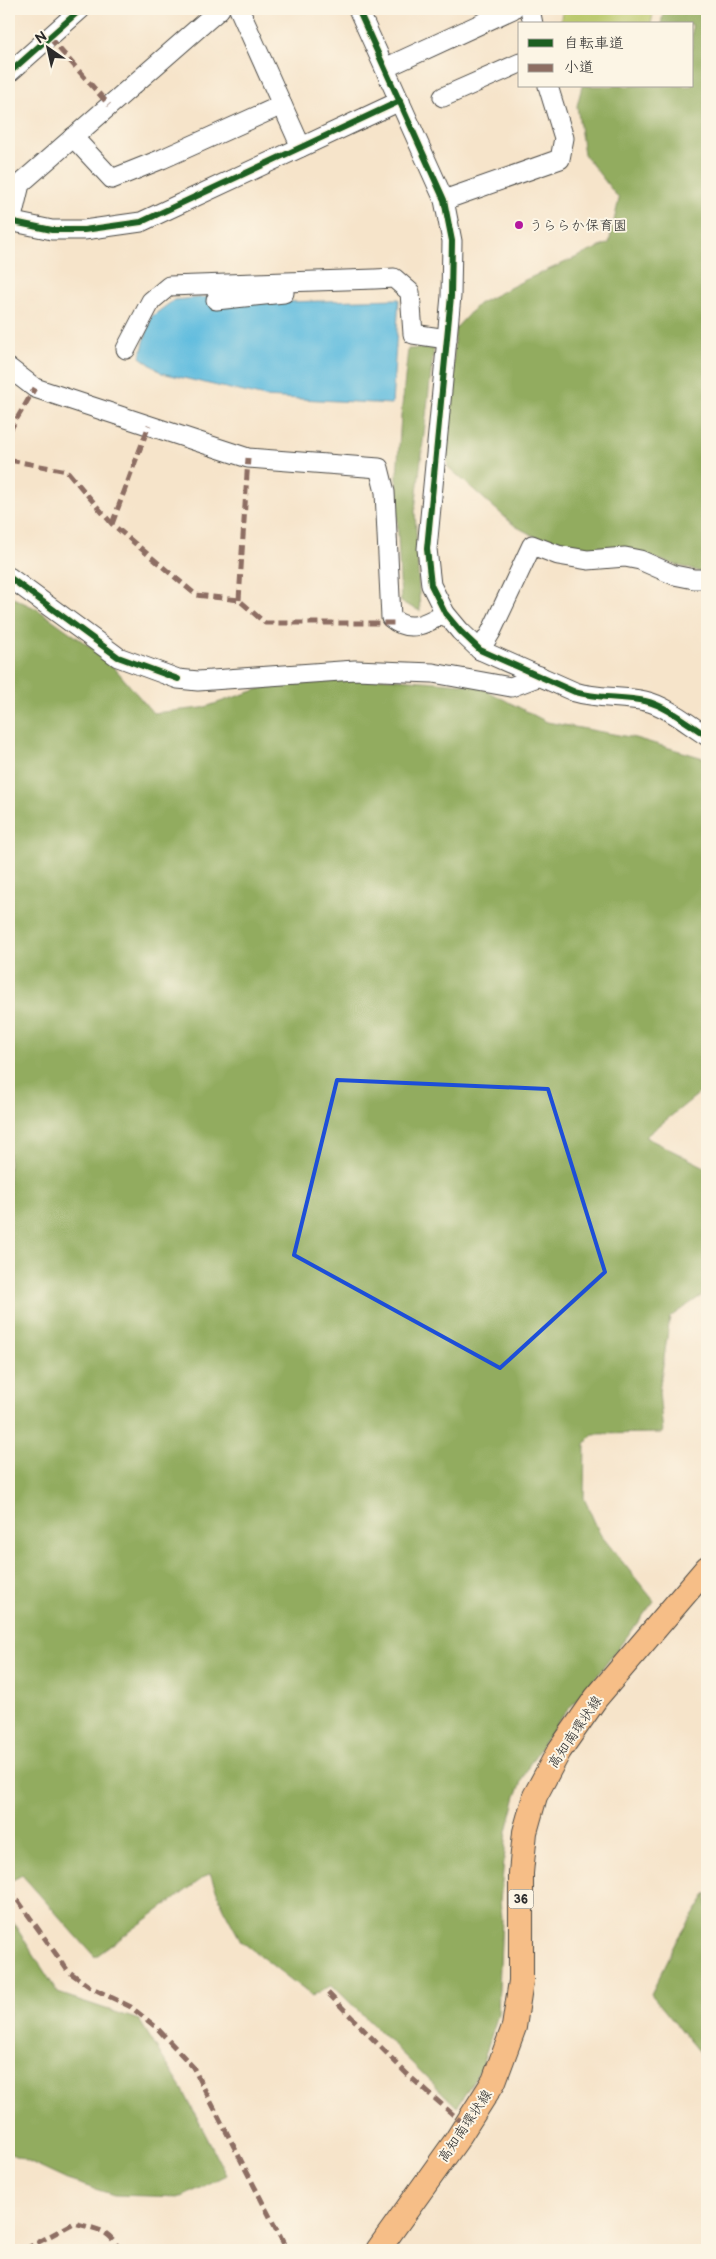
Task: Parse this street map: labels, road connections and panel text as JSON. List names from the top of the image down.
{
  "streets": {
    "main road": ["高知南環状線", "36"]
  },
  "places": ["うららか保育園"],
  "legend": ["自転車道", "小道"],
  "north": "top left"
}
